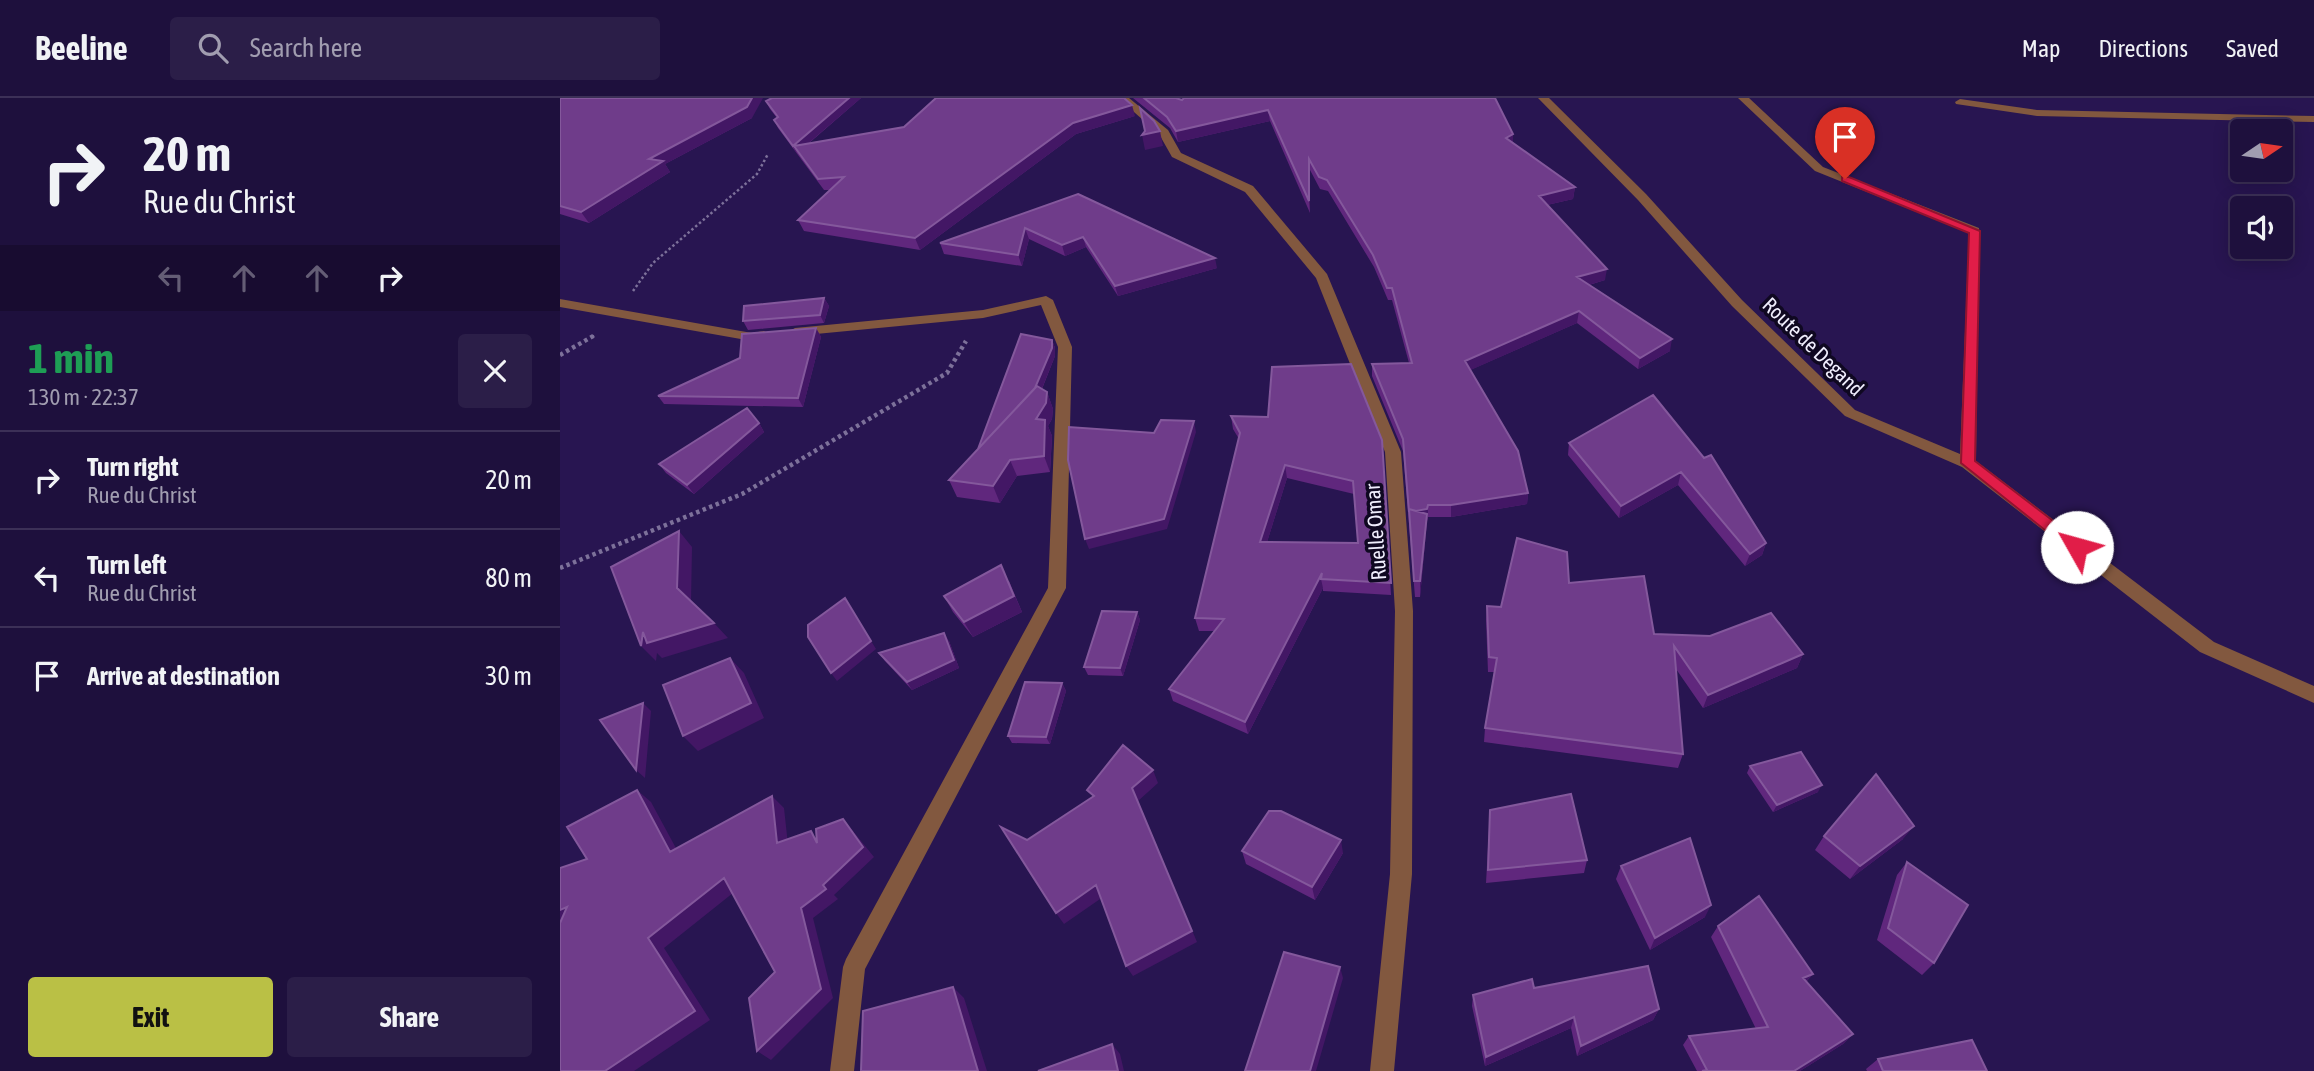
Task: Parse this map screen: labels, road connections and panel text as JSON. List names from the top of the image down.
{
  "streets": {
    "street": ["Route de Degand", "Ruelle Omar"]
  },
  "north": "right",
  "page": {
    "header": "Beeline",
    "search": "Search here",
    "nav": ["Map", "Directions", "Saved"],
    "turn": ["20 m", "Rue du Christ"],
    "heading": ["1 min", "130 m · 22:37"],
    "list": [
      {
        "name": "Turn right",
        "note": "Rue du Christ",
        "value": "20 m"
      },
      {
        "name": "Turn left",
        "note": "Rue du Christ",
        "value": "80 m"
      },
      {
        "name": "Arrive at destination",
        "value": "30 m"
      }
    ],
    "buttons": ["Exit", "Share"]
  }
}
